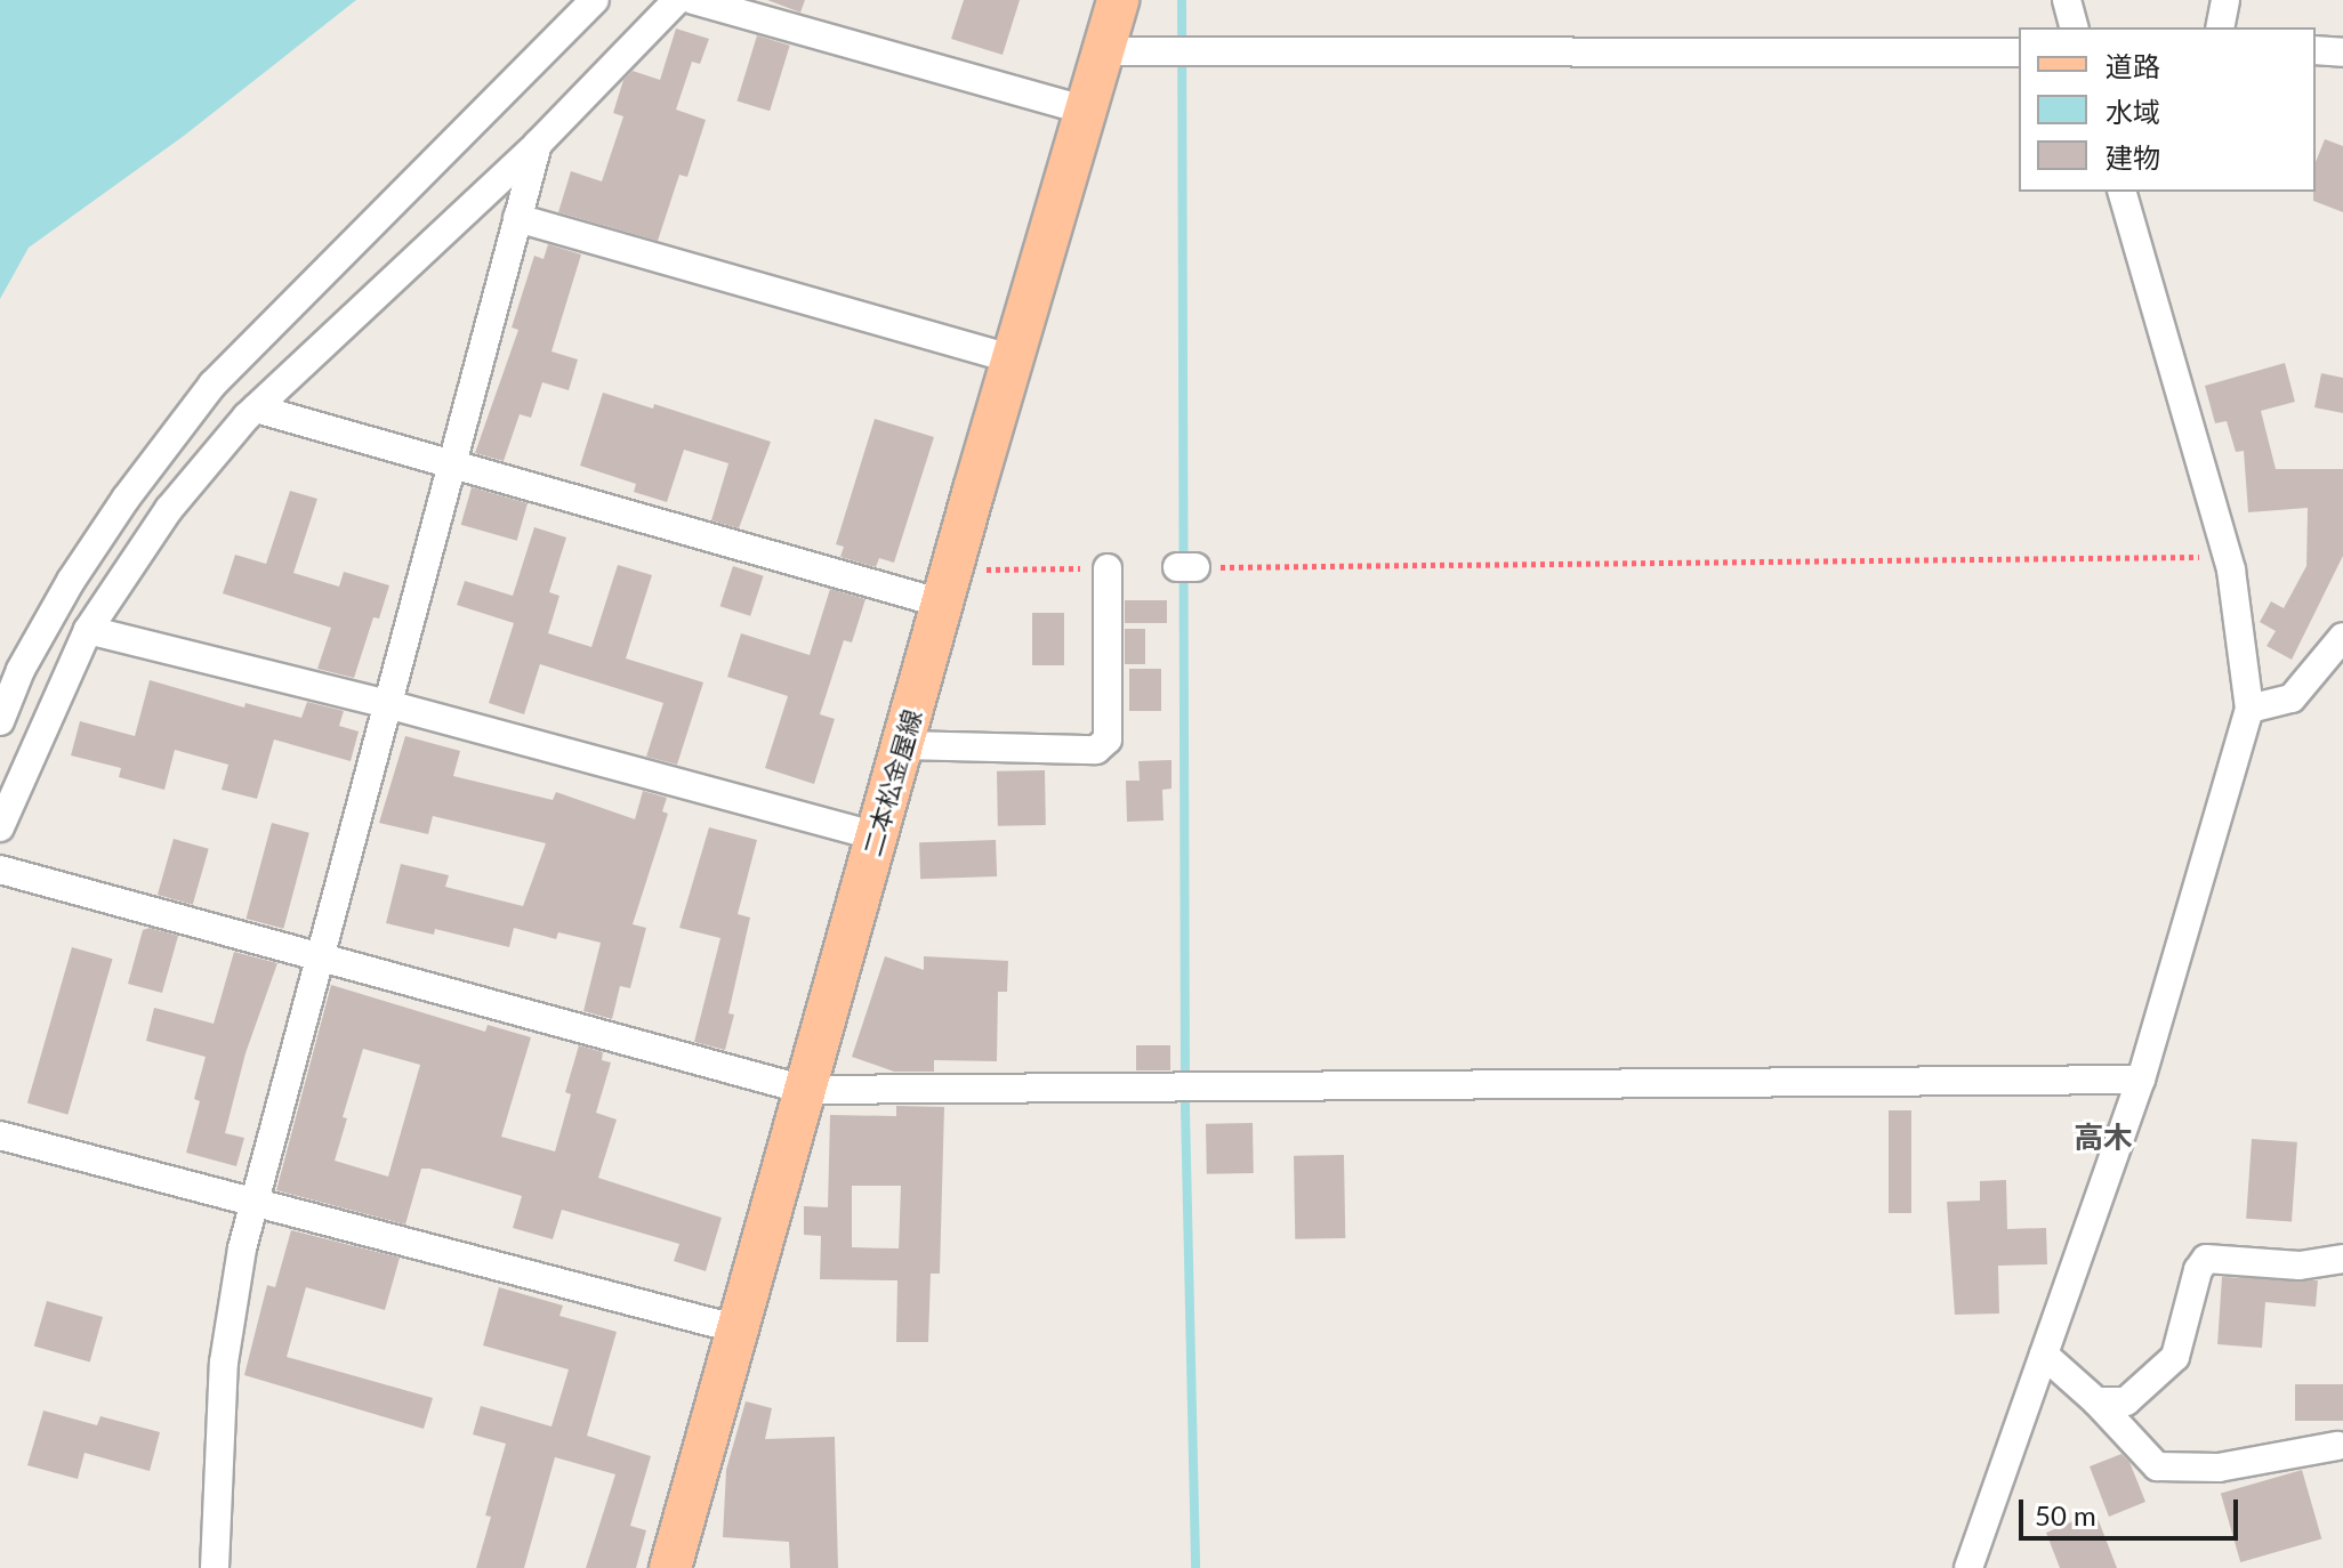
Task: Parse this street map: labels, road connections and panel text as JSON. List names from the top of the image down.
{
  "streets": {
    "main road": ["二本松金屋線"]
  },
  "districts": ["高木"],
  "legend": ["道路", "水域", "建物"],
  "scale_bar": "50 m"
}
